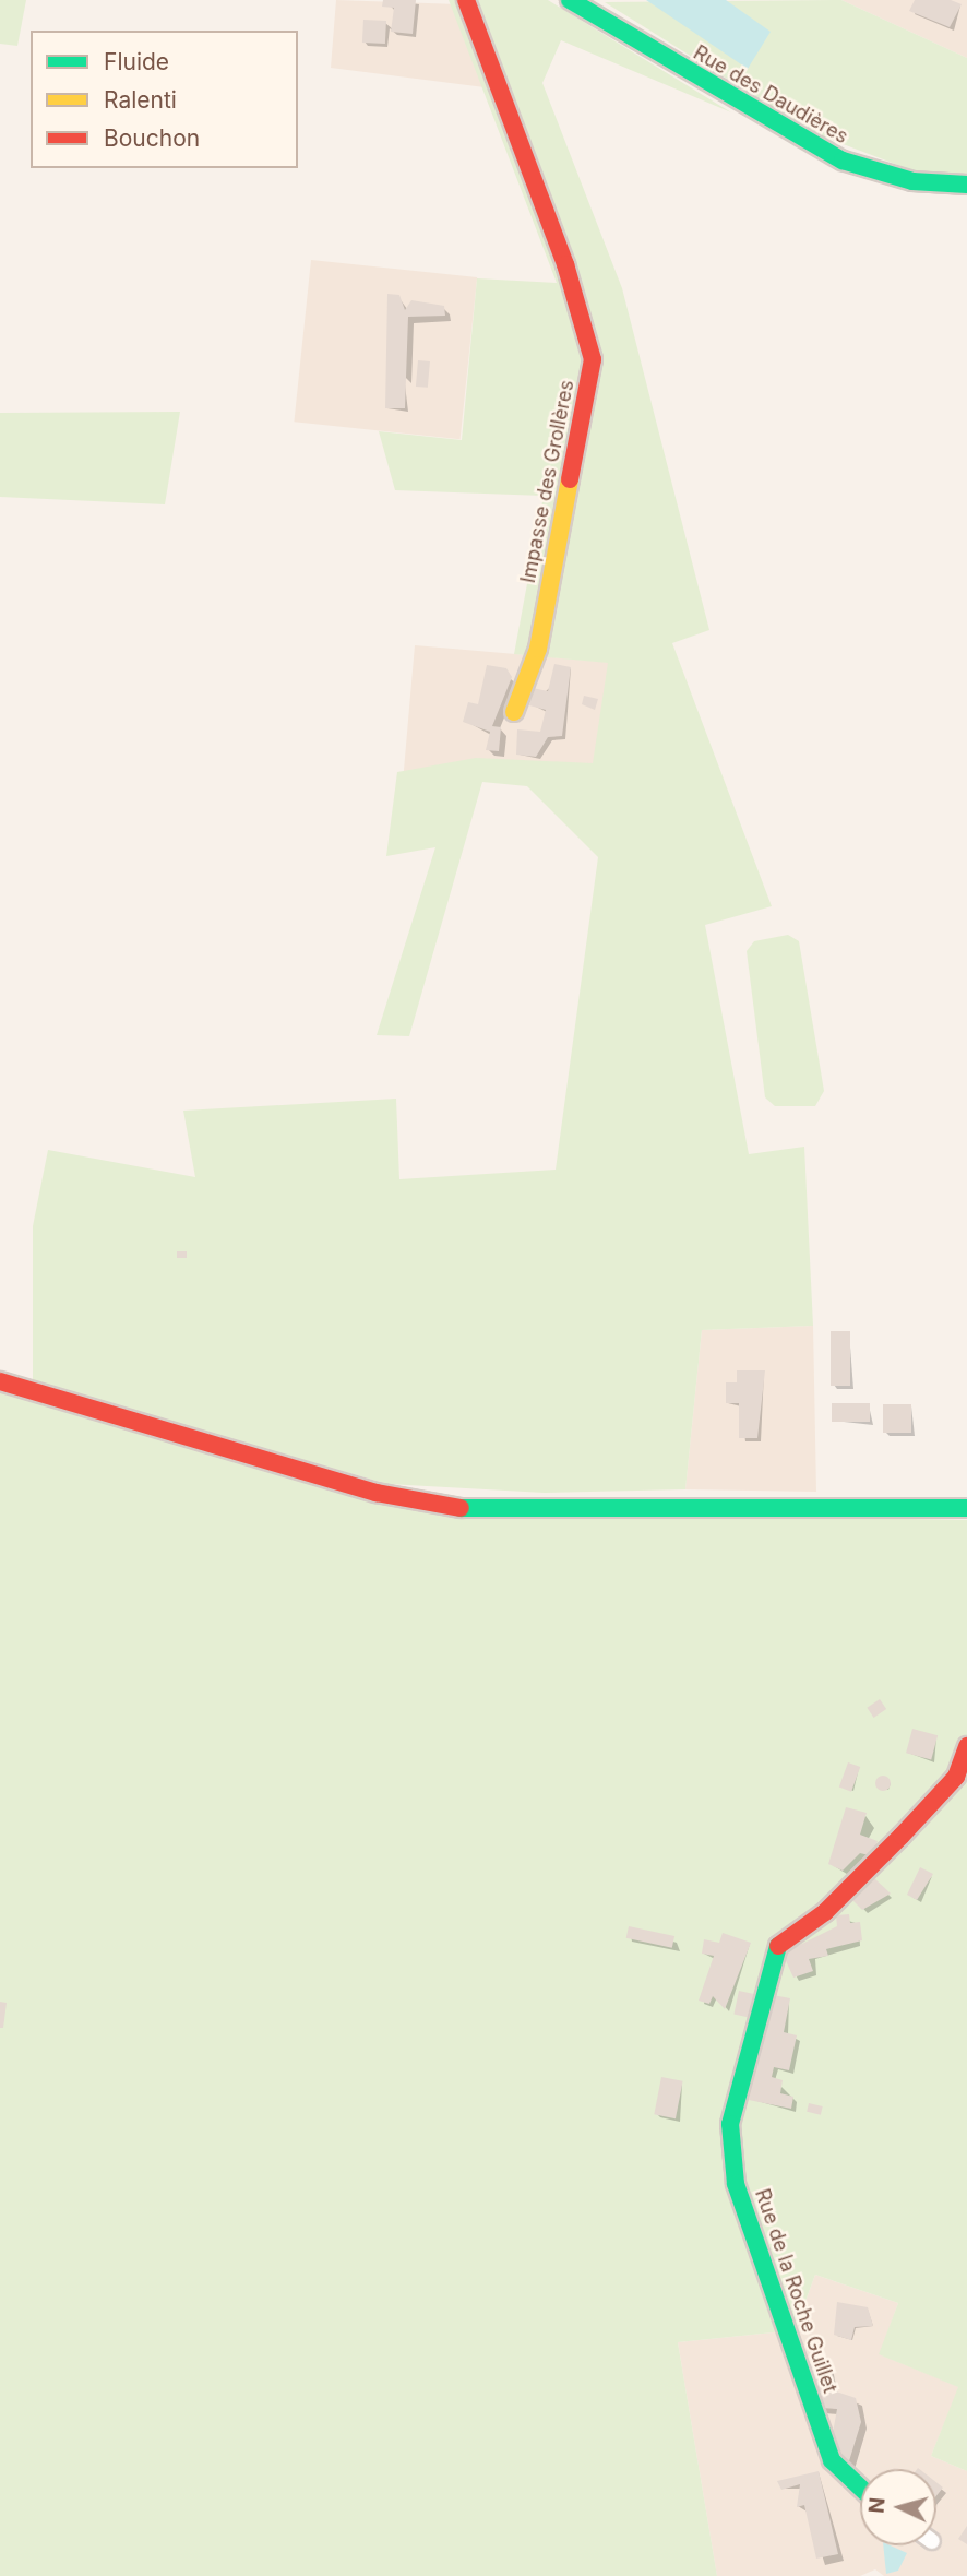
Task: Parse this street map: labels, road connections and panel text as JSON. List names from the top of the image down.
{
  "streets": {
    "street": ["Rue des Daudières", "Impasse des Grollères", "Rue de la Roche Guillet"]
  },
  "legend": ["Fluide", "Ralenti", "Bouchon"],
  "north": "left"
}
